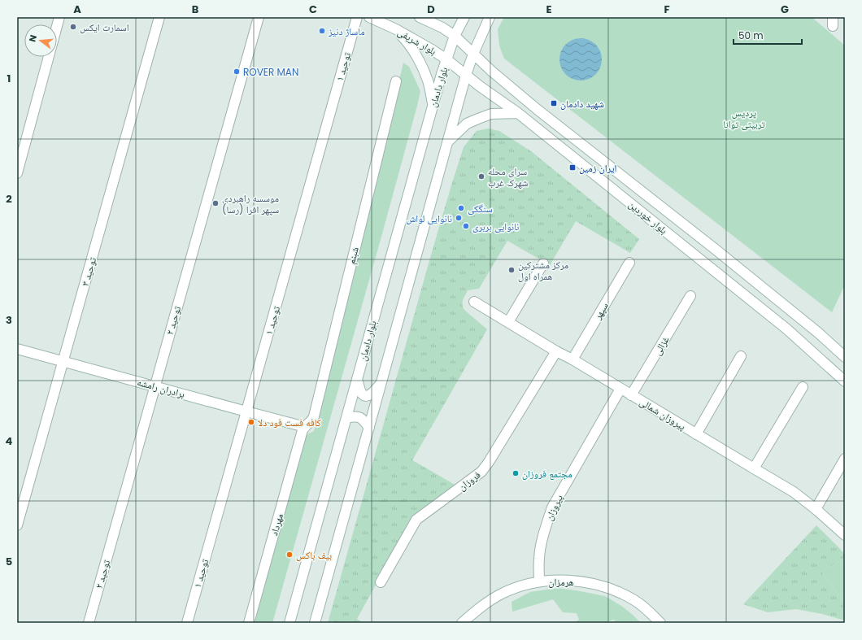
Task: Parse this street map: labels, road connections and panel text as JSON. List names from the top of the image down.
{
  "streets": {
    "street": [
      "بلوار شریفی",
      "توحید ۱",
      "بلوار دادمان",
      "بلوار خوردین",
      "شبنم",
      "توحید ۳",
      "سپهر",
      "توحید ۲",
      "غزالی",
      "برادران رامشه",
      "پیروزان شمالی",
      "فروزان",
      "پیروزان",
      "مهرداد",
      "هرمزان"
    ]
  },
  "crossings": [
    ["بلوار شریفی", "بلوار دادمان"],
    ["بلوار شریفی", "بلوار خوردین"],
    ["توحید ۱", "برادران رامشه"],
    ["بلوار دادمان", "بلوار خوردین"],
    ["شبنم", "برادران رامشه"],
    ["شبنم", "مهرداد"],
    ["توحید ۳", "برادران رامشه"],
    ["سپهر", "پیروزان شمالی"],
    ["توحید ۲", "برادران رامشه"],
    ["غزالی", "پیروزان شمالی"],
    ["برادران رامشه", "مهرداد"],
    ["پیروزان شمالی", "فروزان"],
    ["پیروزان شمالی", "پیروزان"],
    ["پیروزان", "هرمزان"]
  ],
  "parks": ["پردیس تربیتی توانا"],
  "places": {
    "other": [
      "اسمارت ایکس",
      "ماساژ دنیز",
      "ROVER MAN",
      "سرای محله شهرک غرب",
      "موسسه راهبردی سپهر افرا (رسا)",
      "سنگکی",
      "نانوایی لواش",
      "نانوایی بربری",
      "مرکز مشترکین همراه اول",
      "کافه فست فود دلا",
      "مجتمع فروزان",
      "بیف باکس"
    ],
    "transit": ["شهید دادمان", "ایران زمین"]
  },
  "scale_bar": "50 m",
  "north": "left",
  "grid": {
    "columns": [
      "A",
      "B",
      "C",
      "D",
      "E",
      "F",
      "G"
    ],
    "rows": [
      "1",
      "2",
      "3",
      "4",
      "5"
    ]
  }
}
